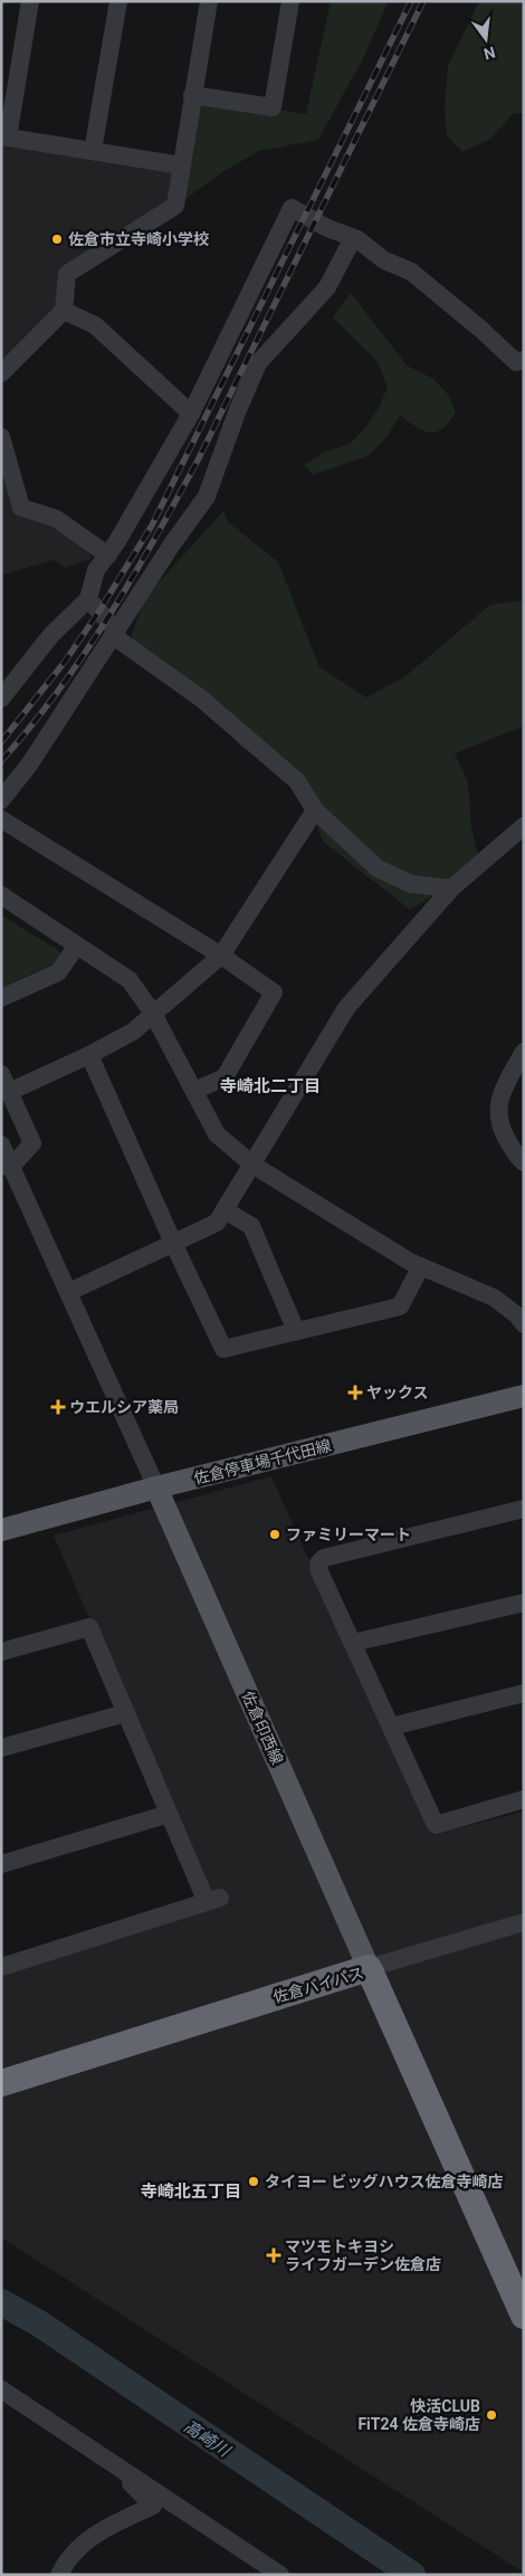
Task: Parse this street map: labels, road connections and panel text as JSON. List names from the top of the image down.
{
  "streets": {
    "highway": ["佐倉バイパス"],
    "main road": ["佐倉停車場千代田線", "佐倉印西線"]
  },
  "crossings": [
    ["佐倉停車場千代田線", "佐倉印西線"],
    ["佐倉印西線", "佐倉バイパス"]
  ],
  "districts": ["寺崎北二丁目", "寺崎北五丁目"],
  "water": ["高崎川"],
  "places": {
    "other": [
      "佐倉市立寺崎小学校",
      "ファミリーマート",
      "タイヨー ビッグハウス佐倉寺崎店",
      "快活CLUB FiT24 佐倉寺崎店"
    ],
    "health": ["ヤックス", "ウエルシア薬局", "マツモトキヨシ ライフガーデン佐倉店"]
  },
  "north": "bottom"
}
